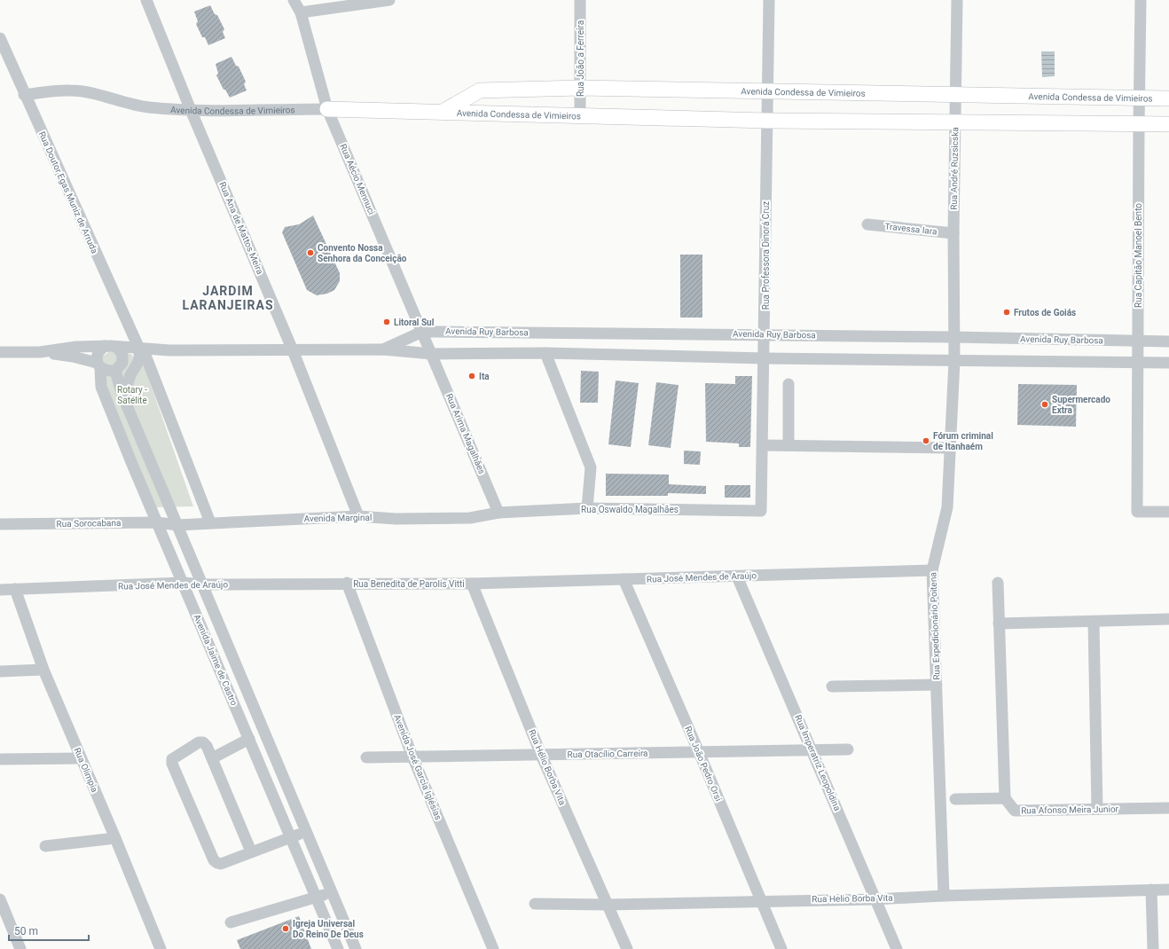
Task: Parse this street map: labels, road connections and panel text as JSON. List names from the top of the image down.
{
  "streets": {
    "main road": ["Avenida Condessa de Vimieiros"],
    "street": [
      "Rua João a Ferreira",
      "Rua André Ruzsicska",
      "Rua Aécio Mennuci",
      "Rua Doutor Egas Muniz de Arruda",
      "Rua Ana de Mattos Meira",
      "Travessa Iara",
      "Rua Professora Dinorá Cruz",
      "Rua Capitão Manoel Bento",
      "Avenida Ruy Barbosa",
      "Rua Arima Magalhães",
      "Rua Oswaldo Magalhães",
      "Avenida Marginal",
      "Rua Sorocabana",
      "Rua José Mendes de Araújo",
      "Rua Benedita de Parolis Vitti",
      "Rua Expedicionário Poitena",
      "Avenida Jaime de Castro",
      "Rua Otacílio Carreira",
      "Rua Imperatriz Leopoldina",
      "Rua João Pedro Orsi",
      "Avenida José Garcia Iglésias",
      "Rua Hélio Borba Vita",
      "Rua Olimpia",
      "Rua Afonso Meira Junior",
      "Rua Helio Borba Vita"
    ]
  },
  "crossings": [
    ["Rua João a Ferreira", "Avenida Condessa de Vimieiros"],
    ["Avenida Condessa de Vimieiros", "Rua André Ruzsicska"],
    ["Avenida Condessa de Vimieiros", "Rua Aécio Mennuci"],
    ["Avenida Condessa de Vimieiros", "Rua Doutor Egas Muniz de Arruda"],
    ["Avenida Condessa de Vimieiros", "Rua Ana de Mattos Meira"],
    ["Avenida Condessa de Vimieiros", "Rua Professora Dinorá Cruz"],
    ["Avenida Condessa de Vimieiros", "Rua Capitão Manoel Bento"],
    ["Rua André Ruzsicska", "Travessa Iara"],
    ["Rua André Ruzsicska", "Avenida Ruy Barbosa"],
    ["Rua André Ruzsicska", "Rua Expedicionário Poitena"],
    ["Rua Aécio Mennuci", "Avenida Ruy Barbosa"],
    ["Rua Aécio Mennuci", "Rua Arima Magalhães"],
    ["Rua Doutor Egas Muniz de Arruda", "Avenida Ruy Barbosa"],
    ["Rua Ana de Mattos Meira", "Avenida Ruy Barbosa"],
    ["Rua Ana de Mattos Meira", "Avenida Marginal"],
    ["Rua Professora Dinorá Cruz", "Avenida Ruy Barbosa"],
    ["Rua Professora Dinorá Cruz", "Rua Oswaldo Magalhães"],
    ["Rua Capitão Manoel Bento", "Avenida Ruy Barbosa"],
    ["Avenida Ruy Barbosa", "Rua Arima Magalhães"],
    ["Avenida Ruy Barbosa", "Rua Expedicionário Poitena"],
    ["Avenida Ruy Barbosa", "Avenida Jaime de Castro"],
    ["Rua Arima Magalhães", "Rua Oswaldo Magalhães"],
    ["Rua Arima Magalhães", "Avenida Marginal"],
    ["Rua Oswaldo Magalhães", "Avenida Marginal"],
    ["Avenida Marginal", "Rua Sorocabana"],
    ["Avenida Marginal", "Avenida Jaime de Castro"],
    ["Rua Sorocabana", "Avenida Jaime de Castro"],
    ["Rua José Mendes de Araújo", "Rua Benedita de Parolis Vitti"],
    ["Rua José Mendes de Araújo", "Rua Expedicionário Poitena"],
    ["Rua José Mendes de Araújo", "Avenida Jaime de Castro"],
    ["Rua José Mendes de Araújo", "Rua Imperatriz Leopoldina"],
    ["Rua José Mendes de Araújo", "Rua João Pedro Orsi"],
    ["Rua José Mendes de Araújo", "Avenida José Garcia Iglésias"],
    ["Rua José Mendes de Araújo", "Rua Hélio Borba Vita"],
    ["Rua José Mendes de Araújo", "Rua Olimpia"],
    ["Rua Benedita de Parolis Vitti", "Avenida José Garcia Iglésias"],
    ["Rua Benedita de Parolis Vitti", "Rua Hélio Borba Vita"],
    ["Rua Expedicionário Poitena", "Rua Helio Borba Vita"],
    ["Rua Otacílio Carreira", "Rua Imperatriz Leopoldina"],
    ["Rua Otacílio Carreira", "Rua João Pedro Orsi"],
    ["Rua Otacílio Carreira", "Avenida José Garcia Iglésias"],
    ["Rua Otacílio Carreira", "Rua Hélio Borba Vita"],
    ["Rua Imperatriz Leopoldina", "Rua Helio Borba Vita"],
    ["Rua João Pedro Orsi", "Rua Helio Borba Vita"],
    ["Rua Hélio Borba Vita", "Rua Helio Borba Vita"]
  ],
  "districts": ["JARDIM LARANJEIRAS"],
  "parks": ["Rotary - Satélite"],
  "places": [
    "Convento Nossa Senhora da Conceição",
    "Frutos de Goiás",
    "Litoral Sul",
    "Ita",
    "Supermercado Extra",
    "Fórum criminal de Itanhaém",
    "Igreja Universal Do Reino De Deus"
  ],
  "scale_bar": "50 m"
}
